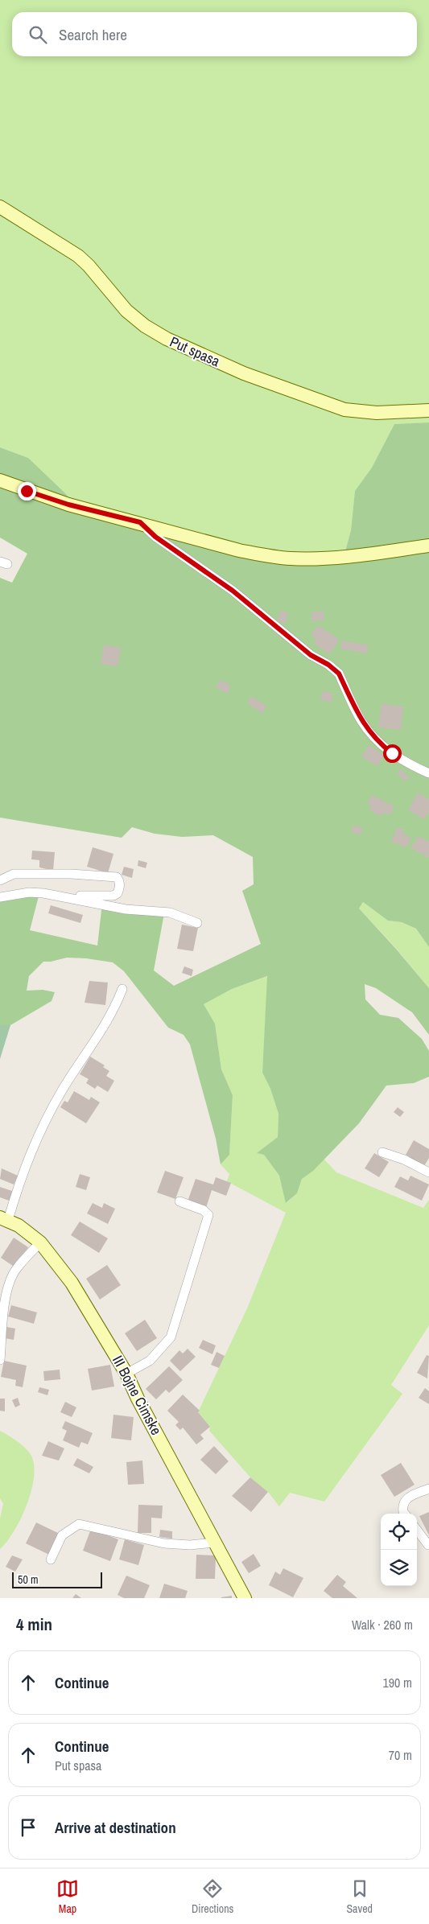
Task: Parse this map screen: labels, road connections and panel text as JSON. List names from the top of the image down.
{
  "streets": {
    "street": ["Put spasa", "III Bojne Cimske"]
  },
  "scale_bar": "50 m",
  "page": {
    "search": "Search here",
    "scale": "50 m",
    "heading": ["4 min", "Walk · 260 m"],
    "list": [
      ["Continue", "190 m"],
      ["Continue", "Put spasa", "70 m"],
      "Arrive at destination"
    ],
    "nav": ["Map", "Directions", "Saved"]
  }
}
